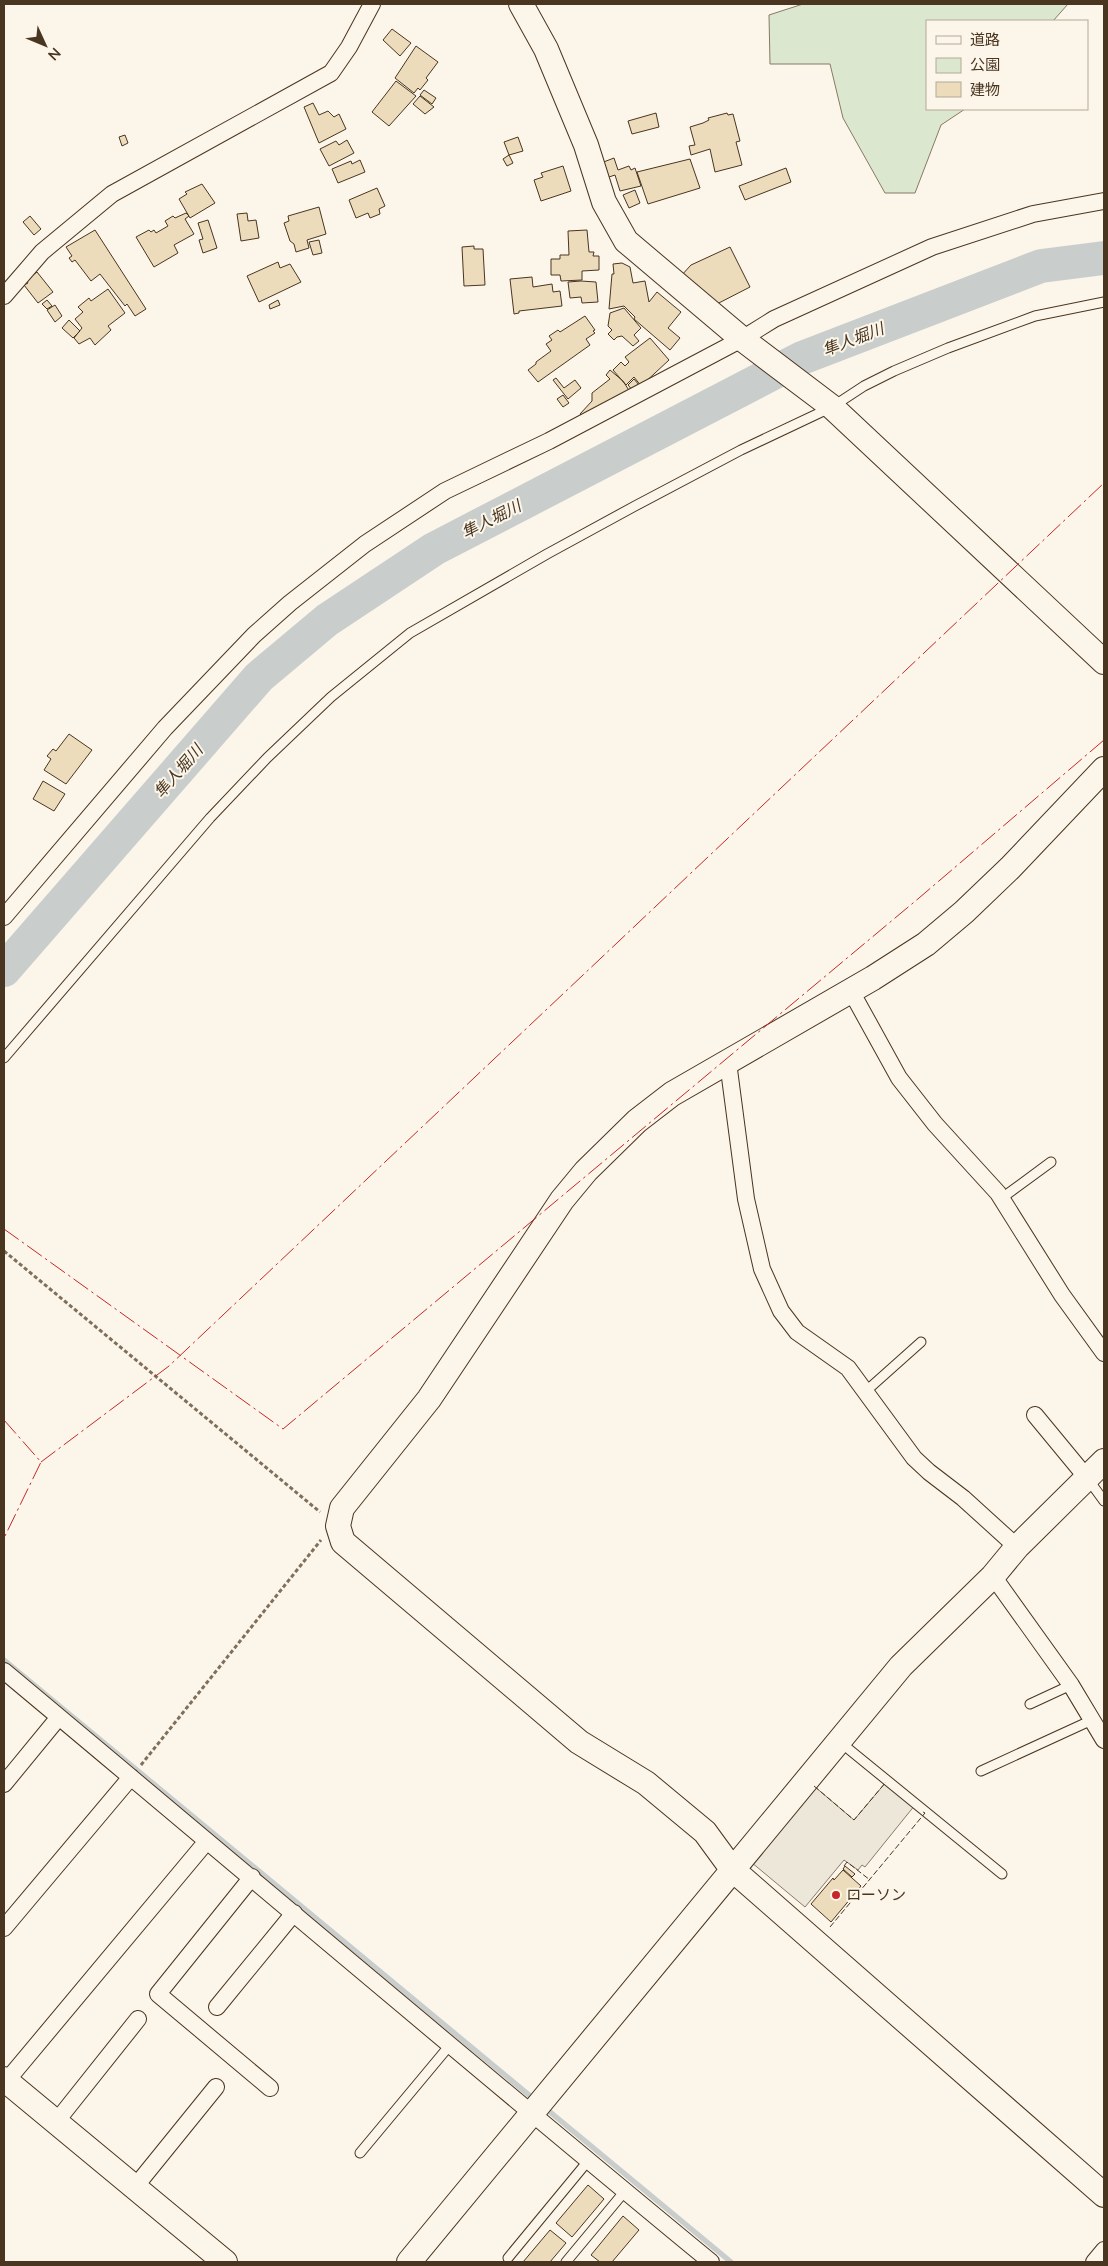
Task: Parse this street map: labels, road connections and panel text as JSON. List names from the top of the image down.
{
  "water": ["隼人堀川"],
  "places": ["ローソン"],
  "legend": ["道路", "公園", "建物"],
  "north": "bottom right"
}
